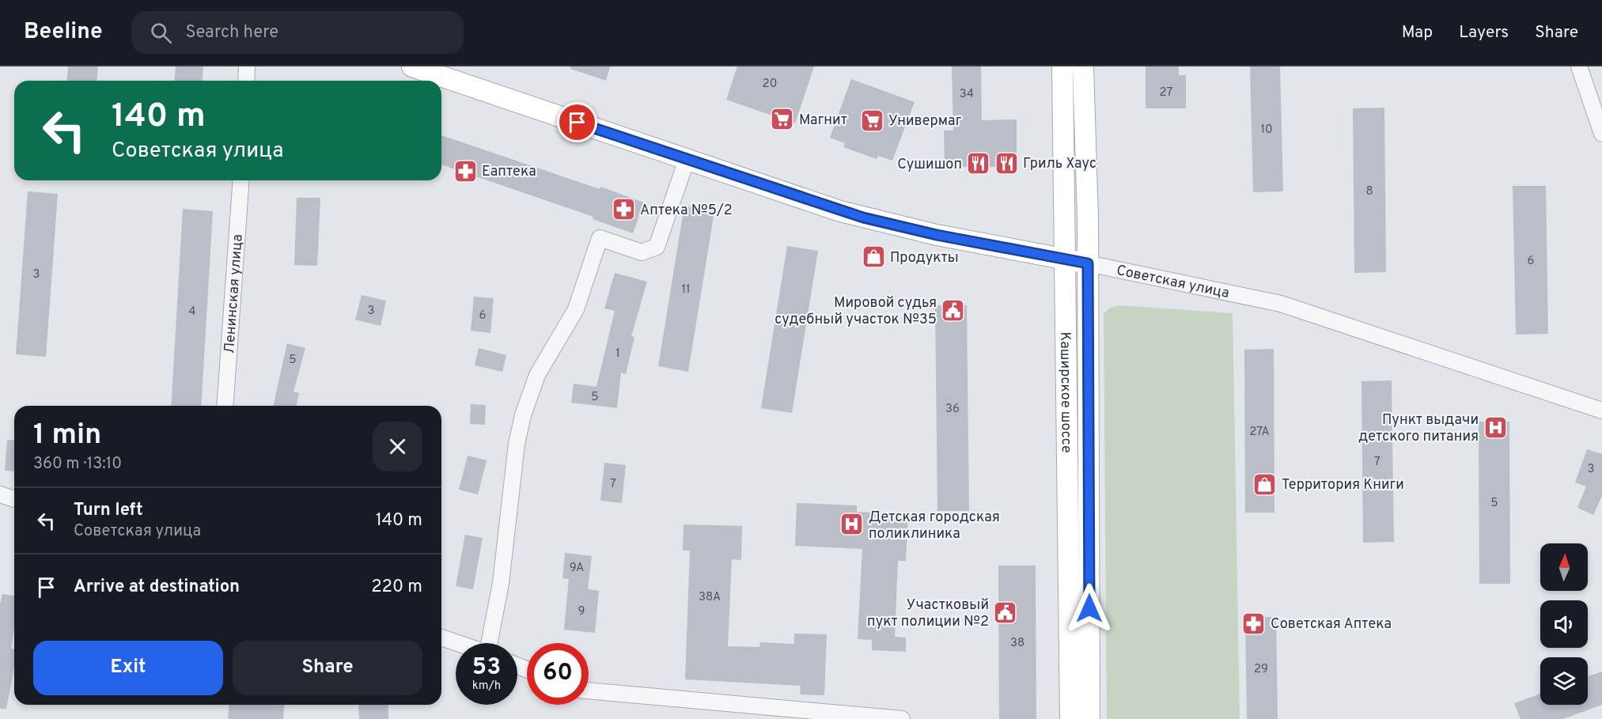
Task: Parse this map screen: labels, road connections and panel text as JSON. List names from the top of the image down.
{
  "streets": {
    "main road": ["Советская улица", "Каширское шоссе"],
    "street": ["Ленинская улица"]
  },
  "crossings": [
    ["Советская улица", "Каширское шоссе"]
  ],
  "places": {
    "supermarket": ["Магнит", "Универмаг"],
    "restaurant": ["Гриль Хаус", "Сушишоп"],
    "pharmacy": ["Еаптека", "Аптека №5/2", "Советская Аптека"],
    "shop": ["Продукты", "Территория Книги"],
    "public building": ["Мировой судья судебный участок №35", "Участковый пукт полиции №2"],
    "hospital": ["Пункт выдачи детского питания", "Детская городская поликлиника"]
  },
  "house_numbers": [
    "20",
    "27",
    "34",
    "10",
    "8",
    "6",
    "3",
    "11",
    "3",
    "4",
    "6",
    "1",
    "5",
    "5",
    "36",
    "27А",
    "7",
    "3",
    "7",
    "5",
    "9А",
    "38А",
    "9",
    "38",
    "29"
  ],
  "north": "top",
  "page": {
    "header": "Beeline",
    "search": "Search here",
    "nav": ["Map", "Layers", "Share"],
    "turn": ["140 m", "Советская улица"],
    "heading": ["1 min", "360 m · 13:10"],
    "list": [
      {
        "name": "Turn left",
        "note": "Советская улица",
        "value": "140 m"
      },
      {
        "name": "Arrive at destination",
        "value": "220 m"
      }
    ],
    "buttons": ["Exit", "Share"],
    "speed": "53 km/h",
    "limit": "60"
  }
}
